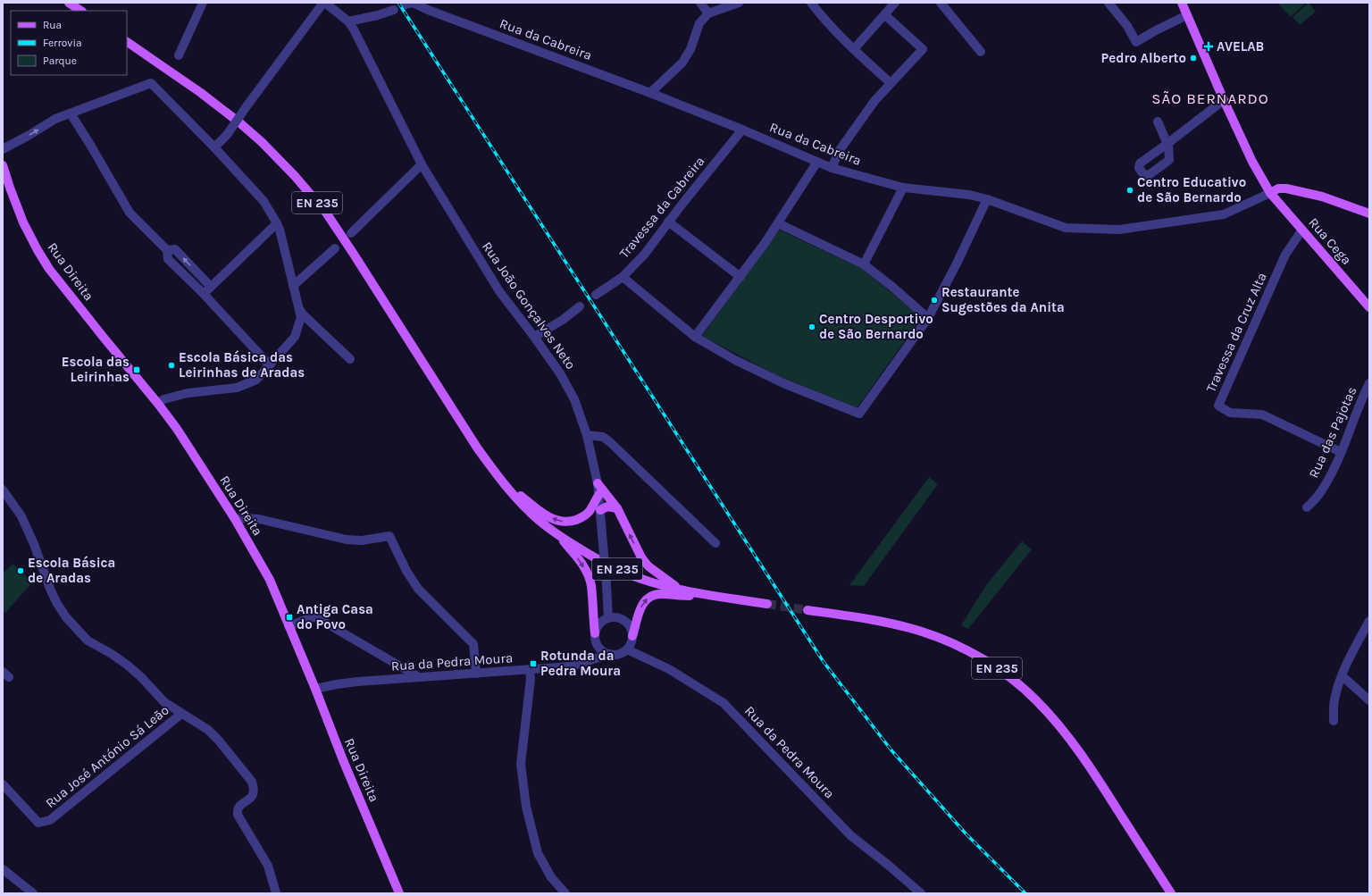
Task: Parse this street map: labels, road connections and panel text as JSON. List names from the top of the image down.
{
  "streets": {
    "main road": ["EN 235", "Rua Cega", "Rua Direita"],
    "street": [
      "Rua da Cabreira",
      "Travessa da Cabreira",
      "Rua João Gonçalves Neto",
      "Travessa da Cruz Alta",
      "Rua das Pajotas",
      "Rua da Pedra Moura",
      "Rua José António Sá Leão"
    ]
  },
  "crossings": [
    ["Rua da Cabreira", "Travessa da Cabreira"],
    ["Rua da Cabreira", "Rua Cega"],
    ["Rua Cega", "Travessa da Cruz Alta"],
    ["Rua Direita", "Rua da Pedra Moura"],
    ["Rua João Gonçalves Neto", "Rua da Pedra Moura"],
    ["Travessa da Cruz Alta", "Rua das Pajotas"]
  ],
  "districts": ["SÃO BERNARDO"],
  "places": {
    "health": ["AVELAB"],
    "other": [
      "Pedro Alberto",
      "Centro Educativo de São Bernardo",
      "Restaurante Sugestões da Anita",
      "Centro Desportivo de São Bernardo",
      "Escola Básica das Leirinhas de Aradas",
      "Escola Básica de Aradas"
    ],
    "transit": ["Escola das Leirinhas", "Antiga Casa do Povo", "Rotunda da Pedra Moura"]
  },
  "legend": ["Rua", "Ferrovia", "Parque"]
}
